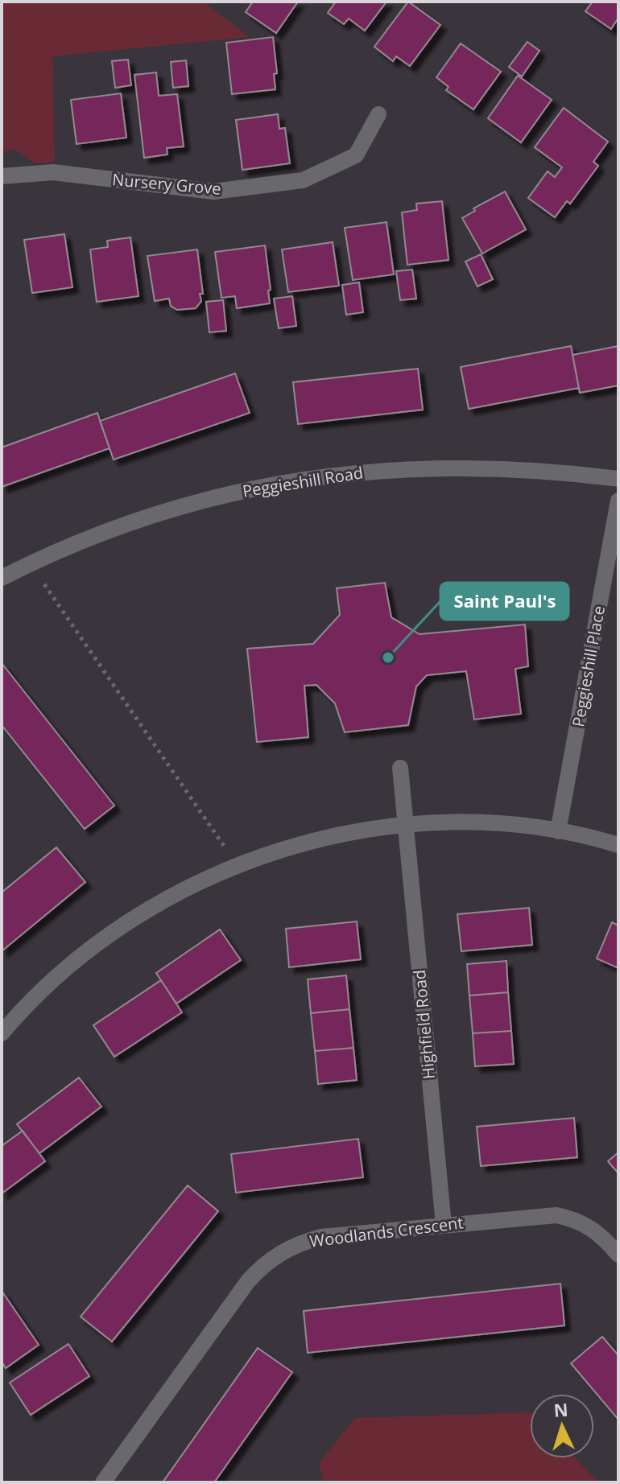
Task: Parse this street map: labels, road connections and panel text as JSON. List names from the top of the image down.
{
  "streets": {
    "street": [
      "Nursery Grove",
      "Peggieshill Road",
      "Peggieshill Place",
      "Highfield Road",
      "Woodlands Crescent"
    ]
  },
  "crossings": [
    ["Highfield Road", "Woodlands Crescent"]
  ],
  "places": ["Saint Paul's"],
  "north": "top"
}
